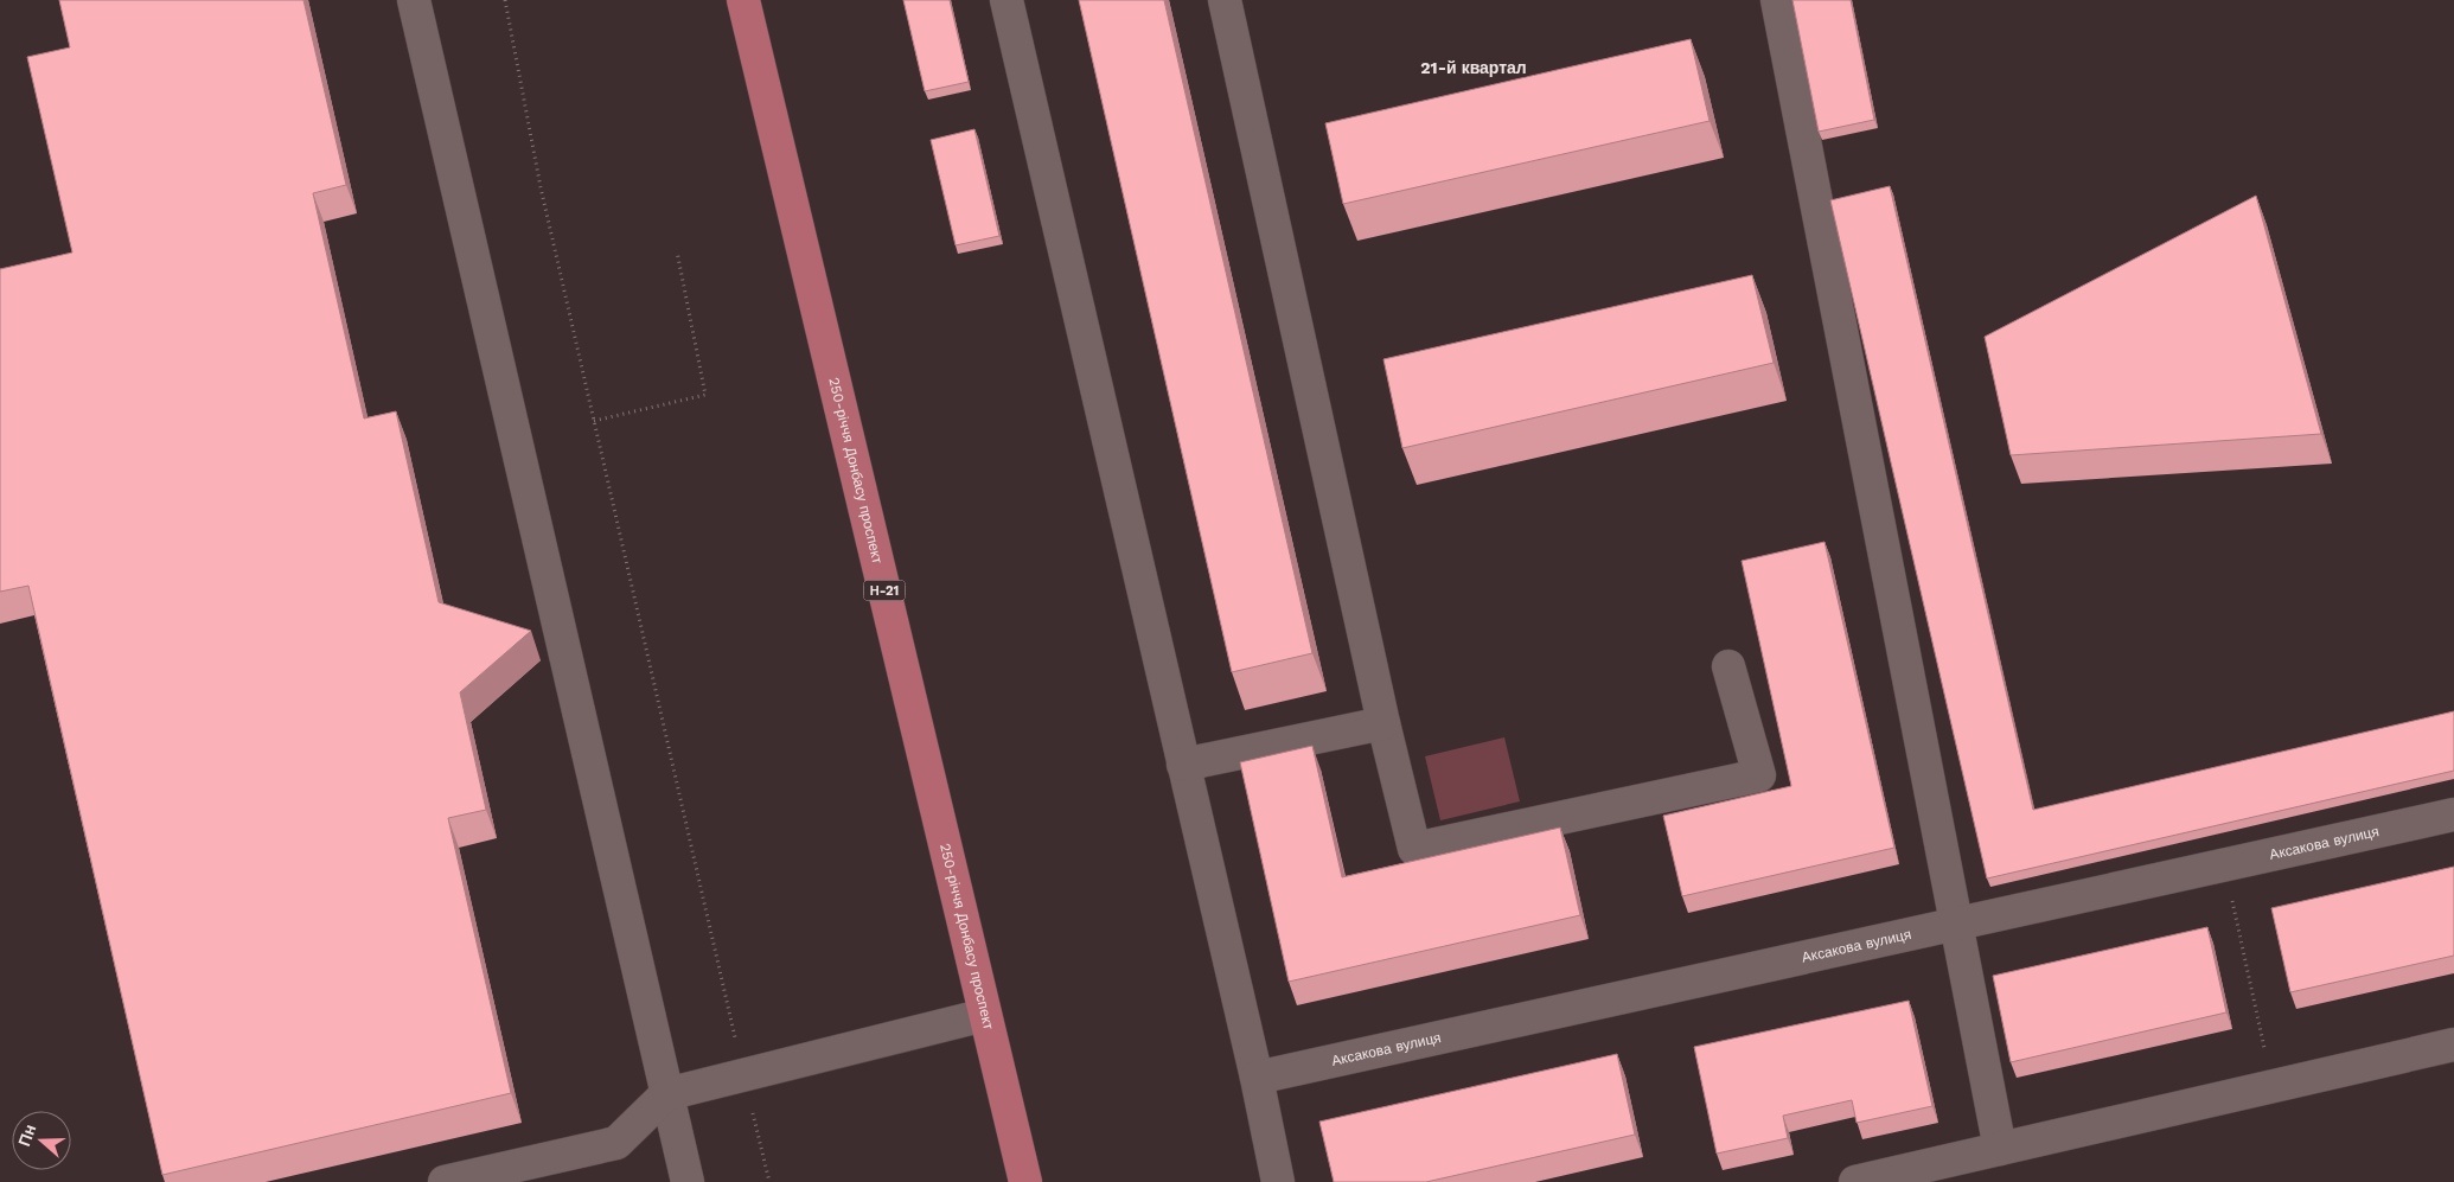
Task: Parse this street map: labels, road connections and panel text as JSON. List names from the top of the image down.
{
  "streets": {
    "main road": ["250-річчя Донбасу проспект", "Н-21"],
    "street": ["Аксакова вулиця"]
  },
  "districts": ["21-й квартал"],
  "north": "left"
}
